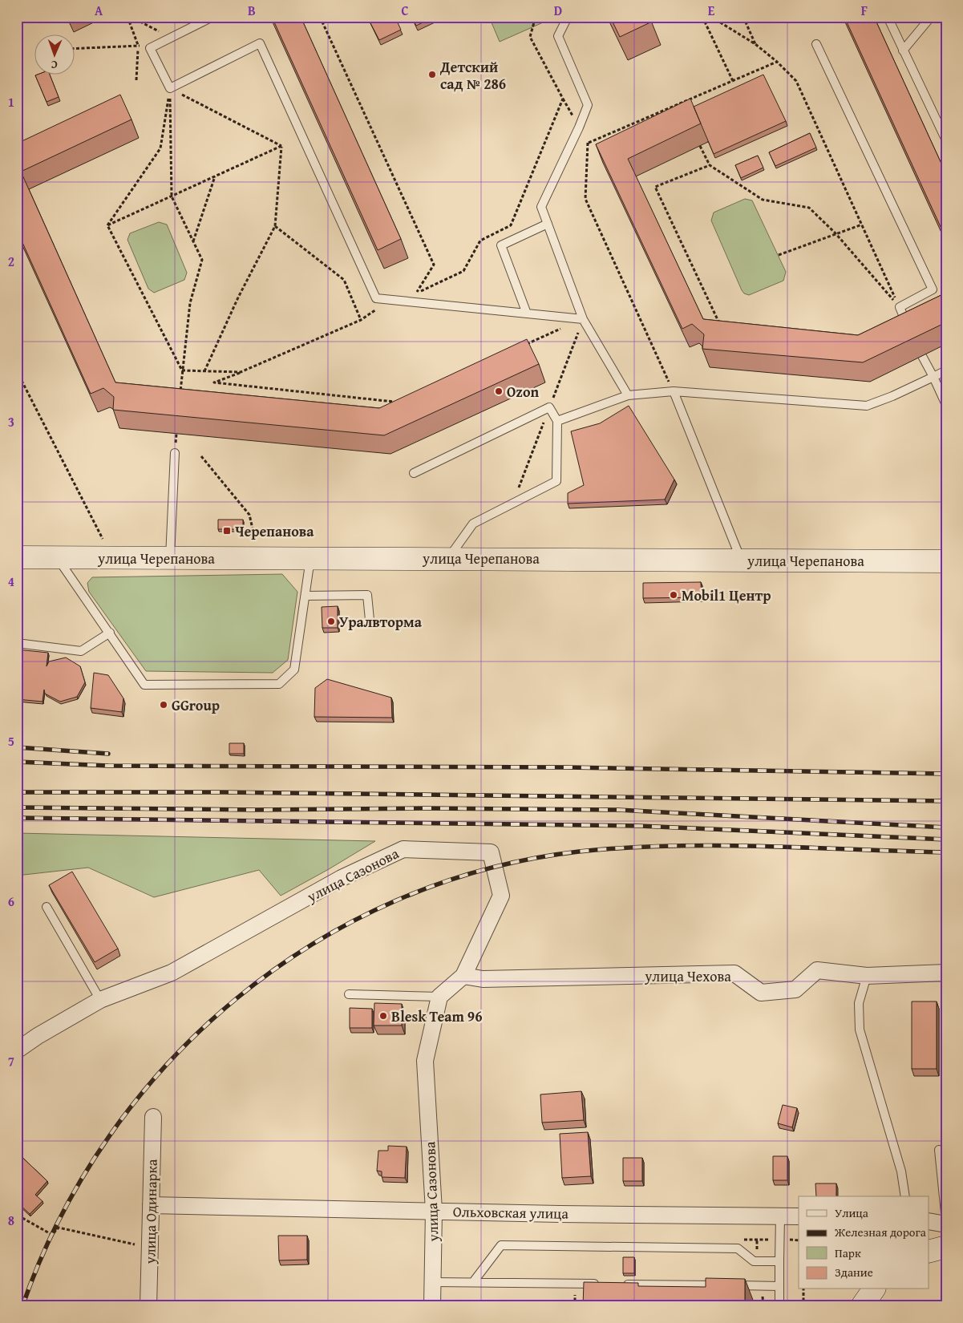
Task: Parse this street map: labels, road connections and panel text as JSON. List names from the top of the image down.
{
  "streets": {
    "main road": ["улица Черепанова"],
    "street": [
      "улица Сазонова",
      "улица Чехова",
      "улица Одинарка",
      "Ольховская улица"
    ]
  },
  "crossings": [
    ["улица Сазонова", "улица Чехова"],
    ["улица Сазонова", "Ольховская улица"],
    ["улица Одинарка", "Ольховская улица"]
  ],
  "places": {
    "other": [
      "Детский сад № 286",
      "Ozon",
      "Mobil1 Центр",
      "Уралвторма",
      "GGroup",
      "Blesk Team 96"
    ],
    "transit": ["Черепанова"]
  },
  "legend": [
    "Улица",
    "Железная дорога",
    "Парк",
    "Здание"
  ],
  "north": "bottom",
  "grid": {
    "columns": [
      "A",
      "B",
      "C",
      "D",
      "E",
      "F"
    ],
    "rows": [
      "1",
      "2",
      "3",
      "4",
      "5",
      "6",
      "7",
      "8"
    ]
  }
}
